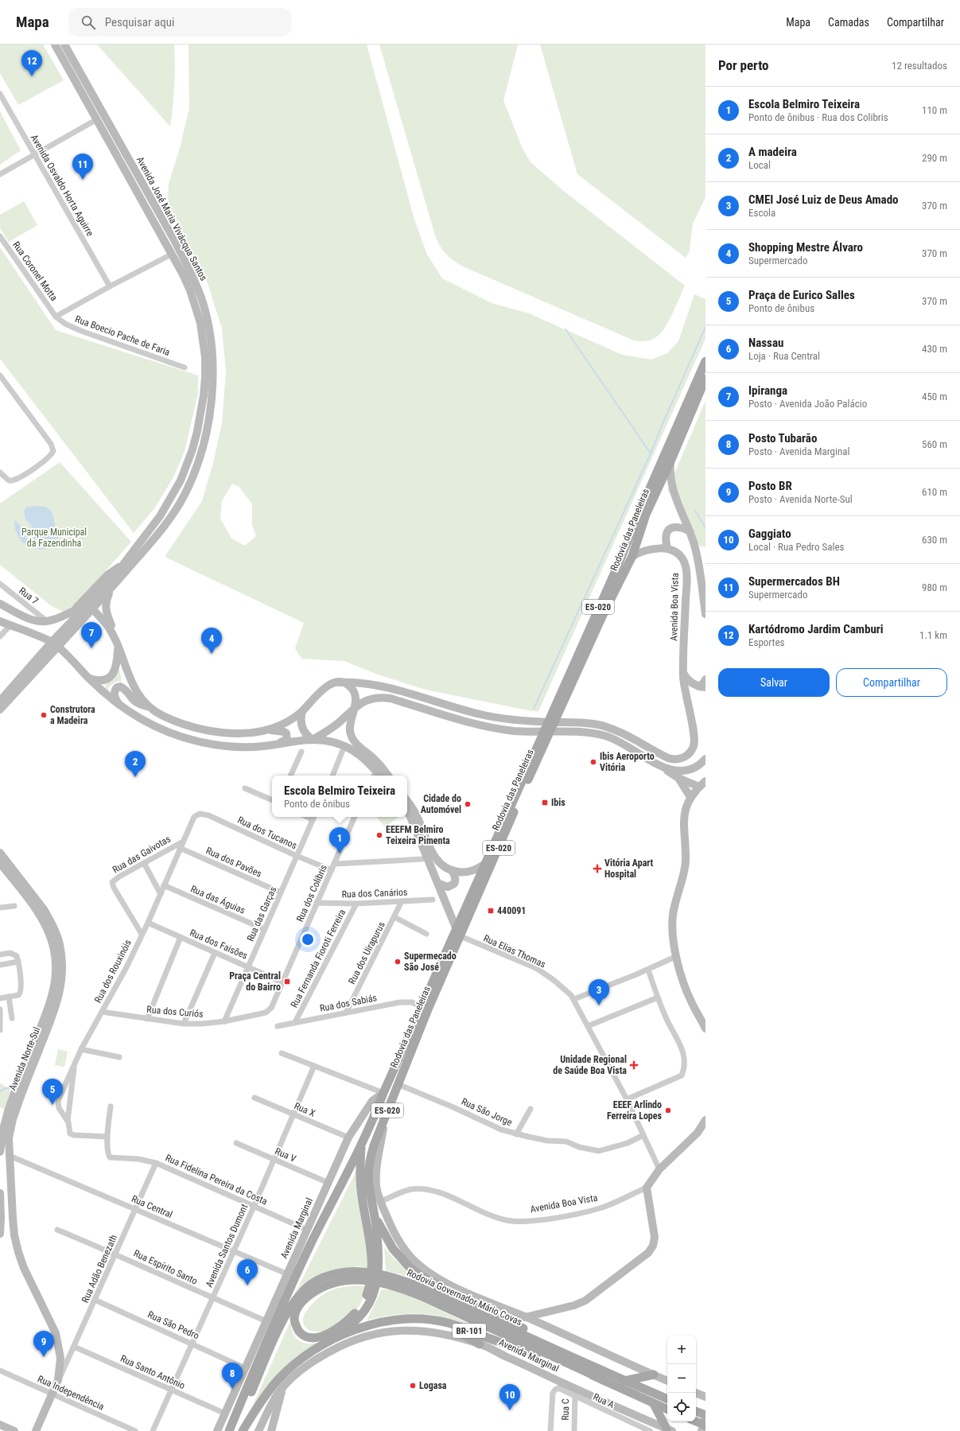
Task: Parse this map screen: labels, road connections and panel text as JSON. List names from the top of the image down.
{
  "streets": {
    "main road": [
      "Avenida José Maria Vivácqua Santos",
      "Rodovia das Paneleiras",
      "ES-020",
      "Avenida Boa Vista",
      "Avenida Norte-Sul",
      "Avenida Marginal",
      "Rodovia Governador Mário Covas",
      "BR-101"
    ],
    "street": [
      "Avenida Osvaldo Horta Aguirre",
      "Rua Coronel Motta",
      "Rua Boecio Pache de Faria",
      "Rua 7",
      "Rua dos Tucanos",
      "Rua das Gaivotas",
      "Rua dos Pavões",
      "Rua dos Colibris",
      "Rua dos Canários",
      "Rua das Águias",
      "Rua das Garças",
      "Rua dos Faisões",
      "Rua Elias Thomas",
      "Rua dos Uirapurus",
      "Rua Fernanda Fioroti Ferreira",
      "Rua dos Rouxinóis",
      "Rua dos Sabiás",
      "Rua dos Curiós",
      "Rua X",
      "Rua São Jorge",
      "Rua V",
      "Rua Fidelina Pereira da Costa",
      "Rua Central",
      "Avenida Santos Dumont",
      "Rua Espírito Santo",
      "Rua Adão Benezath",
      "Rua São Pedro",
      "Rua Santo Antônio",
      "Rua Independência",
      "Rua A",
      "Rua C"
    ]
  },
  "crossings": [
    ["Rua Coronel Motta", "Rua Boecio Pache de Faria"],
    ["Rodovia das Paneleiras", "Rua Elias Thomas"],
    ["Rodovia das Paneleiras", "Rua dos Sabiás"],
    ["Rodovia das Paneleiras", "Rua São Jorge"],
    ["Rodovia das Paneleiras", "Avenida Marginal"],
    ["Rua dos Tucanos", "Rua dos Colibris"],
    ["Rua dos Tucanos", "Rua das Garças"],
    ["Rua dos Tucanos", "Rua dos Rouxinóis"],
    ["Rua das Gaivotas", "Rua dos Rouxinóis"],
    ["Rua dos Pavões", "Rua das Garças"],
    ["Rua dos Pavões", "Rua dos Rouxinóis"],
    ["Rua dos Colibris", "Rua dos Canários"],
    ["Rua dos Colibris", "Rua dos Faisões"],
    ["Rua dos Colibris", "Rua dos Curiós"],
    ["Rua dos Canários", "Rua dos Uirapurus"],
    ["Rua dos Canários", "Rua Fernanda Fioroti Ferreira"],
    ["Rua das Águias", "Rua das Garças"],
    ["Rua das Águias", "Rua dos Rouxinóis"],
    ["Rua das Garças", "Rua dos Faisões"],
    ["Rua das Garças", "Rua dos Curiós"],
    ["Rua dos Faisões", "Rua dos Rouxinóis"],
    ["Rua Elias Thomas", "Rua São Jorge"],
    ["Rua dos Uirapurus", "Rua dos Sabiás"],
    ["Rua Fernanda Fioroti Ferreira", "Rua dos Sabiás"],
    ["Rua dos Rouxinóis", "Rua dos Curiós"],
    ["Rua dos Rouxinóis", "Rua Fidelina Pereira da Costa"],
    ["Avenida Norte-Sul", "Rua Central"],
    ["Avenida Norte-Sul", "Rua Adão Benezath"],
    ["Avenida Norte-Sul", "Rua Independência"],
    ["Rua X", "Avenida Marginal"],
    ["Rua X", "Avenida Santos Dumont"],
    ["Rua V", "Avenida Marginal"],
    ["Rua V", "Avenida Santos Dumont"],
    ["Rua Fidelina Pereira da Costa", "Avenida Marginal"],
    ["Rua Fidelina Pereira da Costa", "Avenida Santos Dumont"],
    ["Rua Fidelina Pereira da Costa", "Rua Adão Benezath"],
    ["Rua Central", "Avenida Marginal"],
    ["Rua Central", "Avenida Santos Dumont"],
    ["Rua Central", "Rua Adão Benezath"],
    ["Avenida Marginal", "Rua Espírito Santo"],
    ["Avenida Marginal", "Rua São Pedro"],
    ["Avenida Marginal", "Rua Santo Antônio"],
    ["Avenida Marginal", "Rua A"],
    ["Avenida Marginal", "Rua C"],
    ["Avenida Santos Dumont", "Rua Espírito Santo"],
    ["Avenida Santos Dumont", "Rua São Pedro"],
    ["Avenida Santos Dumont", "Rua Santo Antônio"],
    ["Rua Espírito Santo", "Rua Adão Benezath"],
    ["Rua Adão Benezath", "Rua São Pedro"],
    ["Rua Adão Benezath", "Rua Santo Antônio"],
    ["Rua A", "Rua C"]
  ],
  "parks": ["Parque Municipal da Fazendinha"],
  "places": {
    "other": [
      "Construtora a Madeira",
      "Ibis Aeroporto Vitória",
      "Cidade do Automóvel",
      "EEEFM Belmiro Teixeira Pimenta",
      "Supermecado São José",
      "EEEF Arlindo Ferreira Lopes",
      "Logasa"
    ],
    "transit": ["Ibis", "440091", "Praça Central do Bairro"],
    "health": ["Vitória Apart Hospital", "Unidade Regional de Saúde Boa Vista"]
  },
  "page": {
    "header": "Mapa",
    "search": "Pesquisar aqui",
    "nav": ["Mapa", "Camadas", "Compartilhar"],
    "heading": ["Por perto", "12 resultados"],
    "pins": [
      "12",
      "11",
      "7",
      "4",
      "2",
      "1",
      "3",
      "5",
      "6",
      "9",
      "8",
      "10"
    ],
    "list": [
      {
        "mark": "1",
        "name": "Escola Belmiro Teixeira",
        "note": "Ponto de ônibus · Rua dos Colibris",
        "value": "110 m"
      },
      {
        "mark": "2",
        "name": "A madeira",
        "note": "Local",
        "value": "290 m"
      },
      {
        "mark": "3",
        "name": "CMEI José Luiz de Deus Amado",
        "note": "Escola",
        "value": "370 m"
      },
      {
        "mark": "4",
        "name": "Shopping Mestre Álvaro",
        "note": "Supermercado",
        "value": "370 m"
      },
      {
        "mark": "5",
        "name": "Praça de Eurico Salles",
        "note": "Ponto de ônibus",
        "value": "370 m"
      },
      {
        "mark": "6",
        "name": "Nassau",
        "note": "Loja · Rua Central",
        "value": "430 m"
      },
      {
        "mark": "7",
        "name": "Ipiranga",
        "note": "Posto · Avenida João Palácio",
        "value": "450 m"
      },
      {
        "mark": "8",
        "name": "Posto Tubarão",
        "note": "Posto · Avenida Marginal",
        "value": "560 m"
      },
      {
        "mark": "9",
        "name": "Posto BR",
        "note": "Posto · Avenida Norte-Sul",
        "value": "610 m"
      },
      {
        "mark": "10",
        "name": "Gaggiato",
        "note": "Local · Rua Pedro Sales",
        "value": "630 m"
      },
      {
        "mark": "11",
        "name": "Supermercados BH",
        "note": "Supermercado",
        "value": "980 m"
      },
      {
        "mark": "12",
        "name": "Kartódromo Jardim Camburi",
        "note": "Esportes",
        "value": "1.1 km"
      }
    ],
    "buttons": ["Salvar", "Compartilhar"],
    "popup": ["Escola Belmiro Teixeira", "Ponto de ônibus"],
    "map_buttons": ["+", "−"]
  }
}
